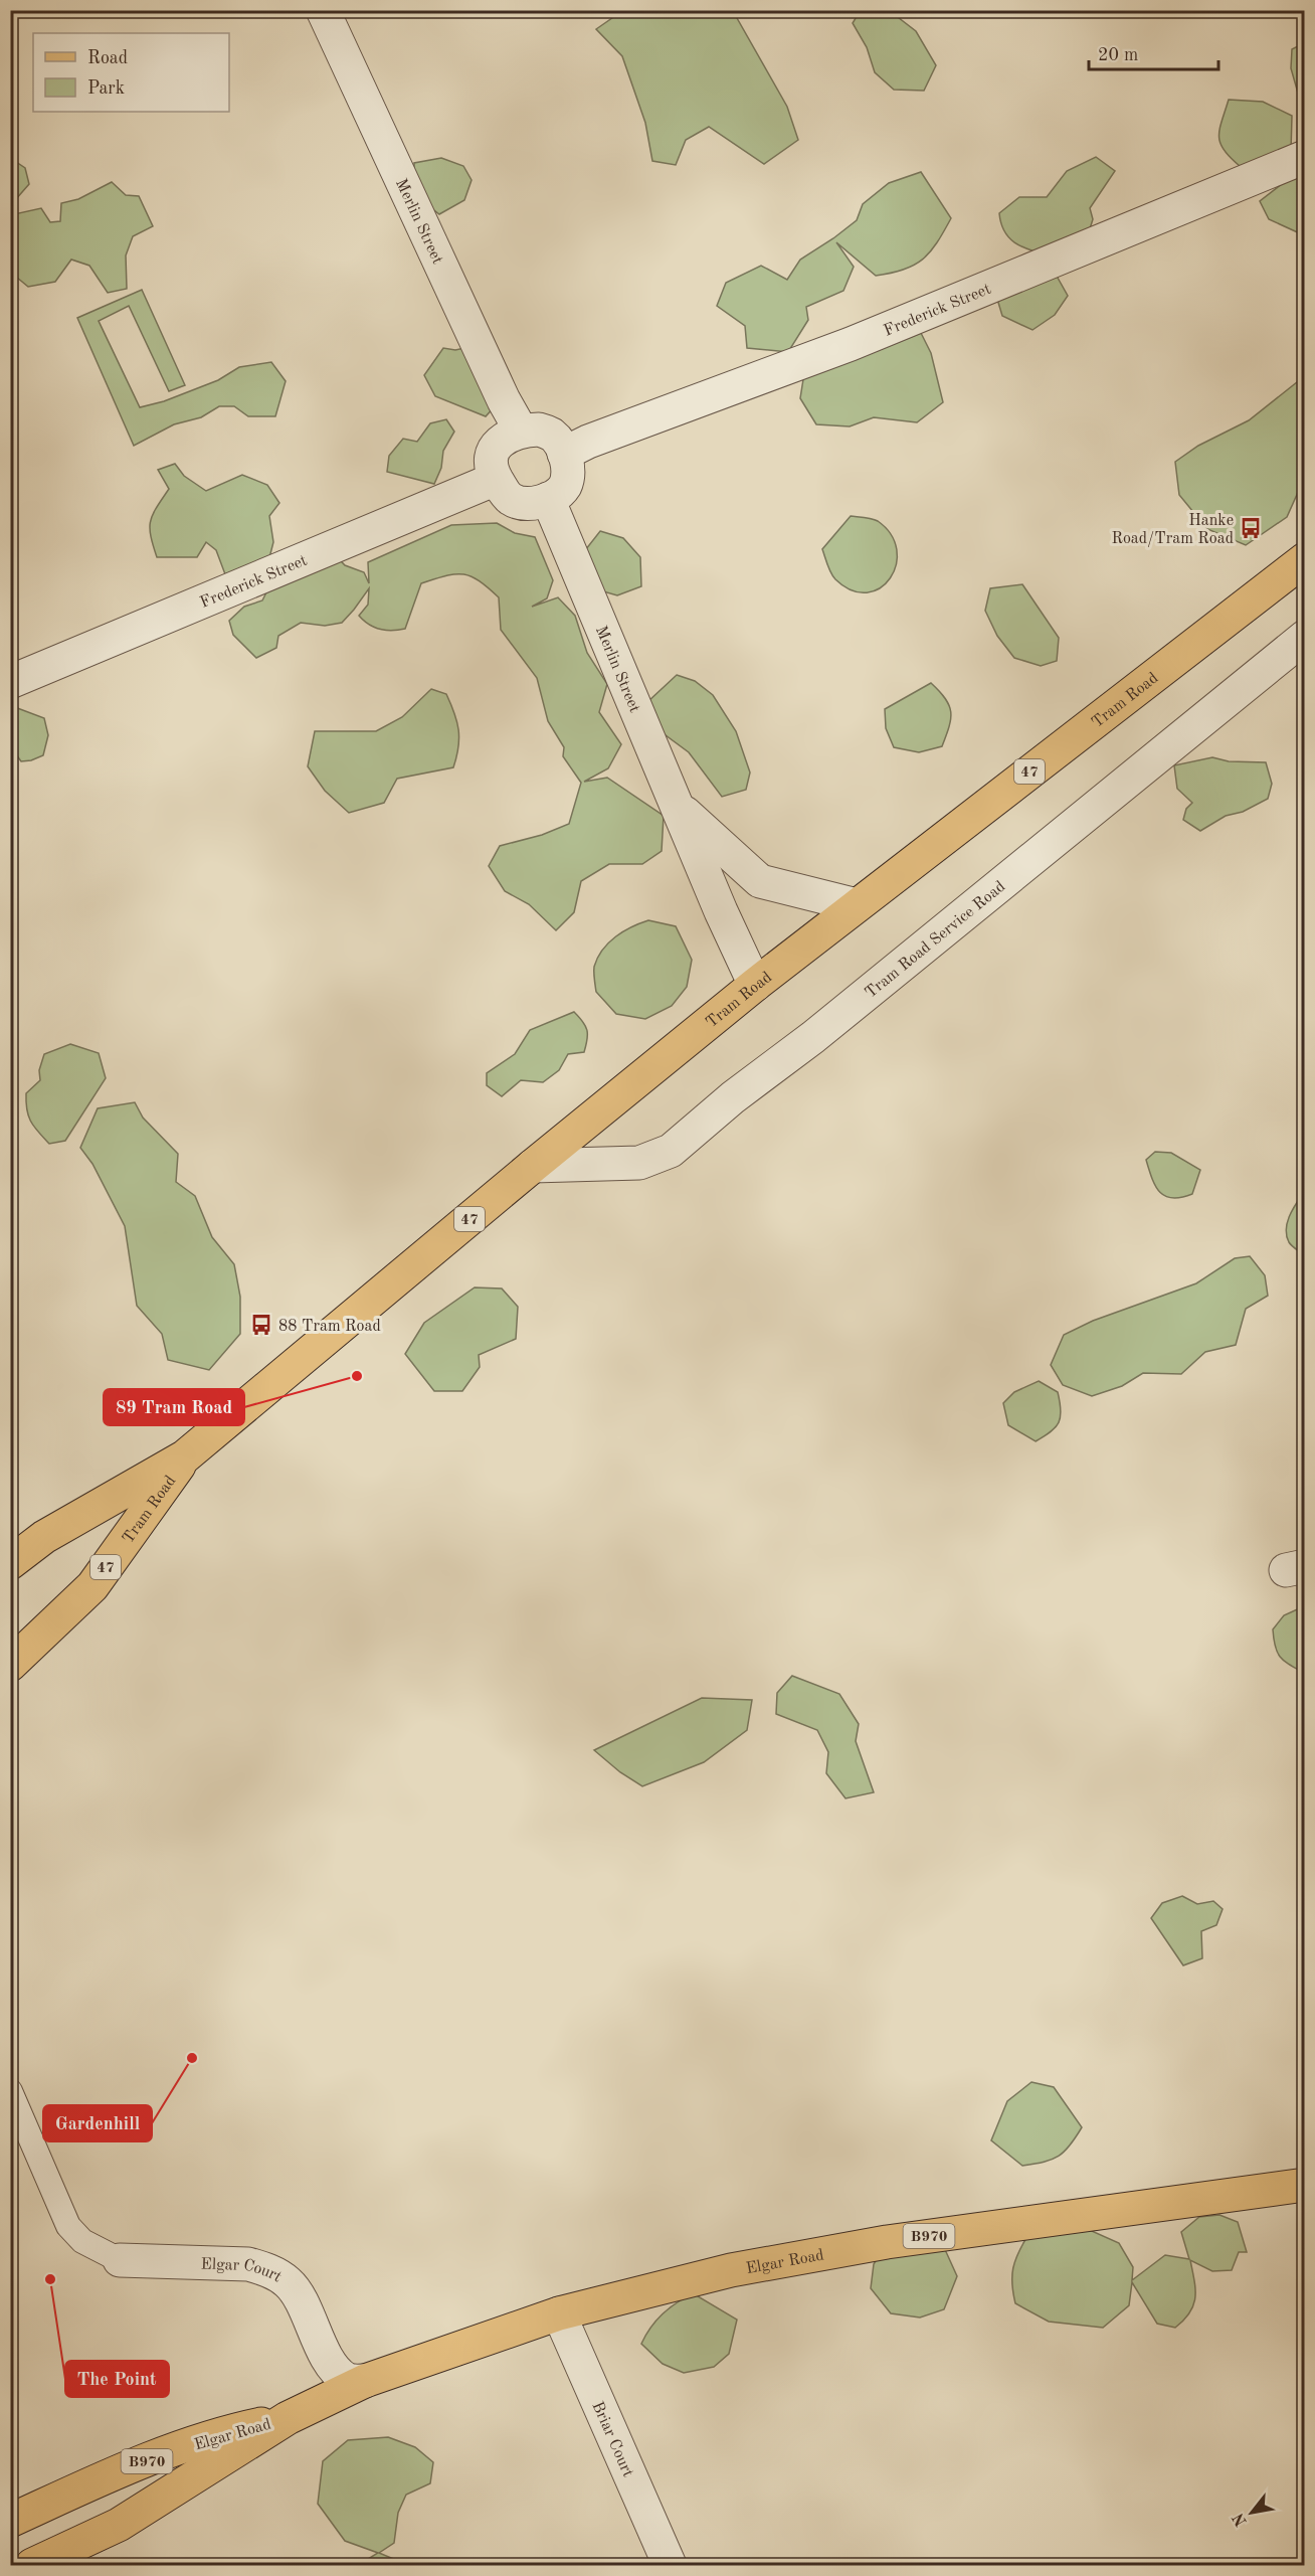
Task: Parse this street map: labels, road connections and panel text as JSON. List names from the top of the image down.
{
  "streets": {
    "main road": [
      "Tram Road",
      "47",
      "B970",
      "Elgar Road"
    ],
    "street": [
      "Merlin Street",
      "Frederick Street",
      "Tram Road Service Road",
      "Elgar Court",
      "Briar Court"
    ]
  },
  "crossings": [
    ["Merlin Street", "Frederick Street"],
    ["Merlin Street", "Tram Road"],
    ["Tram Road", "Tram Road Service Road"],
    ["Elgar Road", "Elgar Court"],
    ["Elgar Road", "Briar Court"]
  ],
  "places": {
    "bus stop": ["Hanke Road/Tram Road", "88 Tram Road"],
    "other": ["89 Tram Road", "Gardenhill", "The Point"]
  },
  "legend": ["Road", "Park"],
  "scale_bar": "20 m",
  "north": "bottom left"
}
